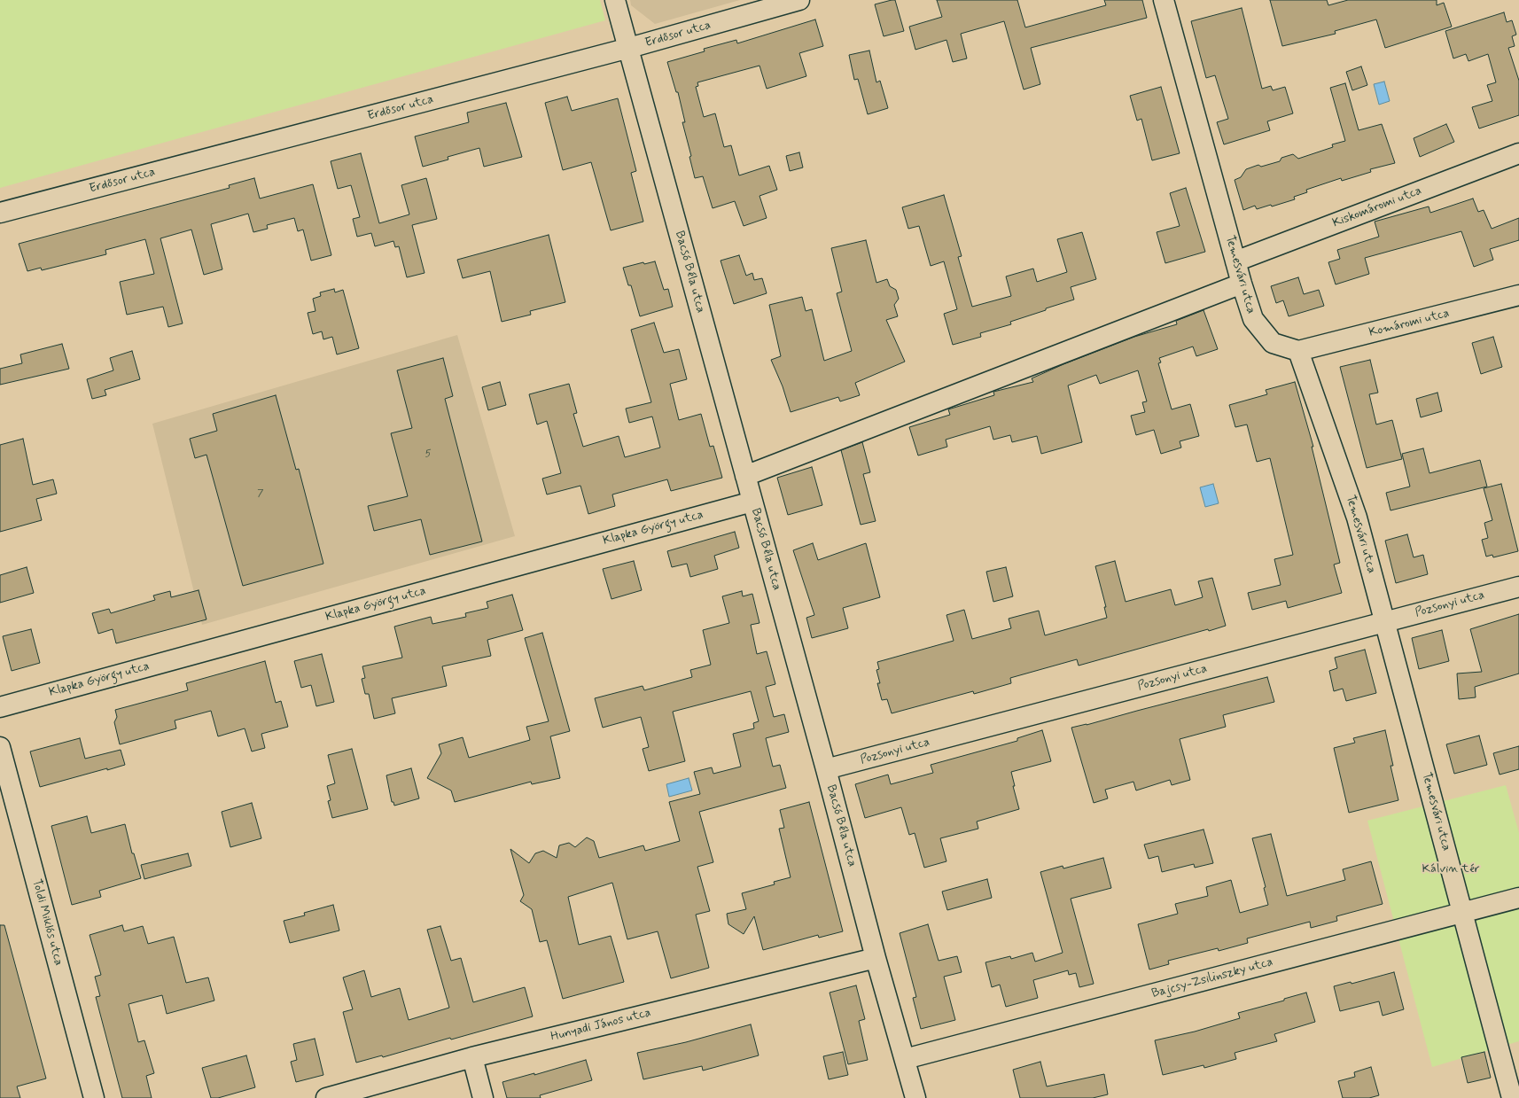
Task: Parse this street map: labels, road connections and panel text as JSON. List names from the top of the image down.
{
  "streets": {
    "street": [
      "Erdősor utca",
      "Kiskomáromi utca",
      "Bacsó Béla utca",
      "Temesvári utca",
      "Komáromi utca",
      "Klapka György utca",
      "Pozsonyi utca",
      "Toldi Miklós utca",
      "Bajcsy-Zsilinszky utca",
      "Hunyadi János utca"
    ]
  },
  "crossings": [
    ["Erdősor utca", "Bacsó Béla utca"],
    ["Kiskomáromi utca", "Temesvári utca"],
    ["Bacsó Béla utca", "Klapka György utca"],
    ["Bacsó Béla utca", "Pozsonyi utca"],
    ["Bacsó Béla utca", "Bajcsy-Zsilinszky utca"],
    ["Bacsó Béla utca", "Hunyadi János utca"],
    ["Temesvári utca", "Komáromi utca"],
    ["Temesvári utca", "Pozsonyi utca"],
    ["Temesvári utca", "Bajcsy-Zsilinszky utca"]
  ],
  "parks": ["Kálvin tér"],
  "house_numbers": ["5", "7"]
}
